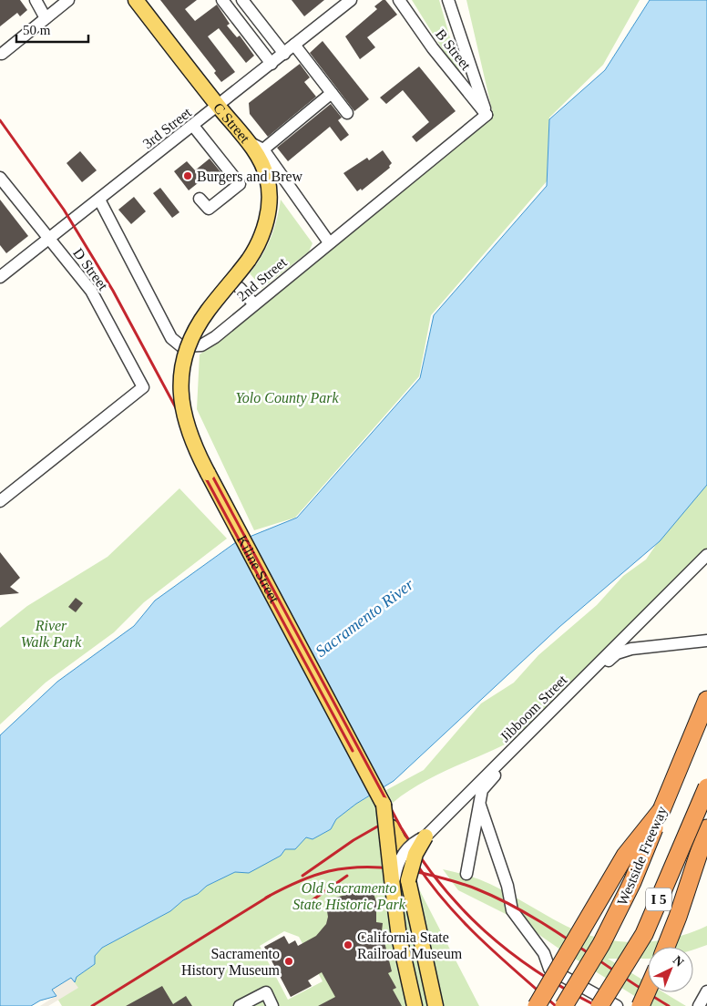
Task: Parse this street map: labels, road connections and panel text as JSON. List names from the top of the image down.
{
  "streets": {
    "highway": ["Westside Freeway", "I 5"],
    "main road": ["C Street", "Kiline Street"],
    "street": [
      "B Street",
      "3rd Street",
      "D Street",
      "2nd Street",
      "Jibboom Street"
    ]
  },
  "crossings": [
    ["B Street", "2nd Street"],
    ["C Street", "3rd Street"],
    ["C Street", "2nd Street"],
    ["C Street", "Kiline Street"],
    ["3rd Street", "D Street"],
    ["3rd Street", "2nd Street"],
    ["Kiline Street", "Jibboom Street"]
  ],
  "water": ["Sacramento River"],
  "parks": ["Yolo County Park", "River Walk Park", "Old Sacramento State Historic Park"],
  "places": ["Burgers and Brew", "California State Railroad Museum", "Sacramento History Museum"],
  "scale_bar": "50 m",
  "north": "top right"
}
